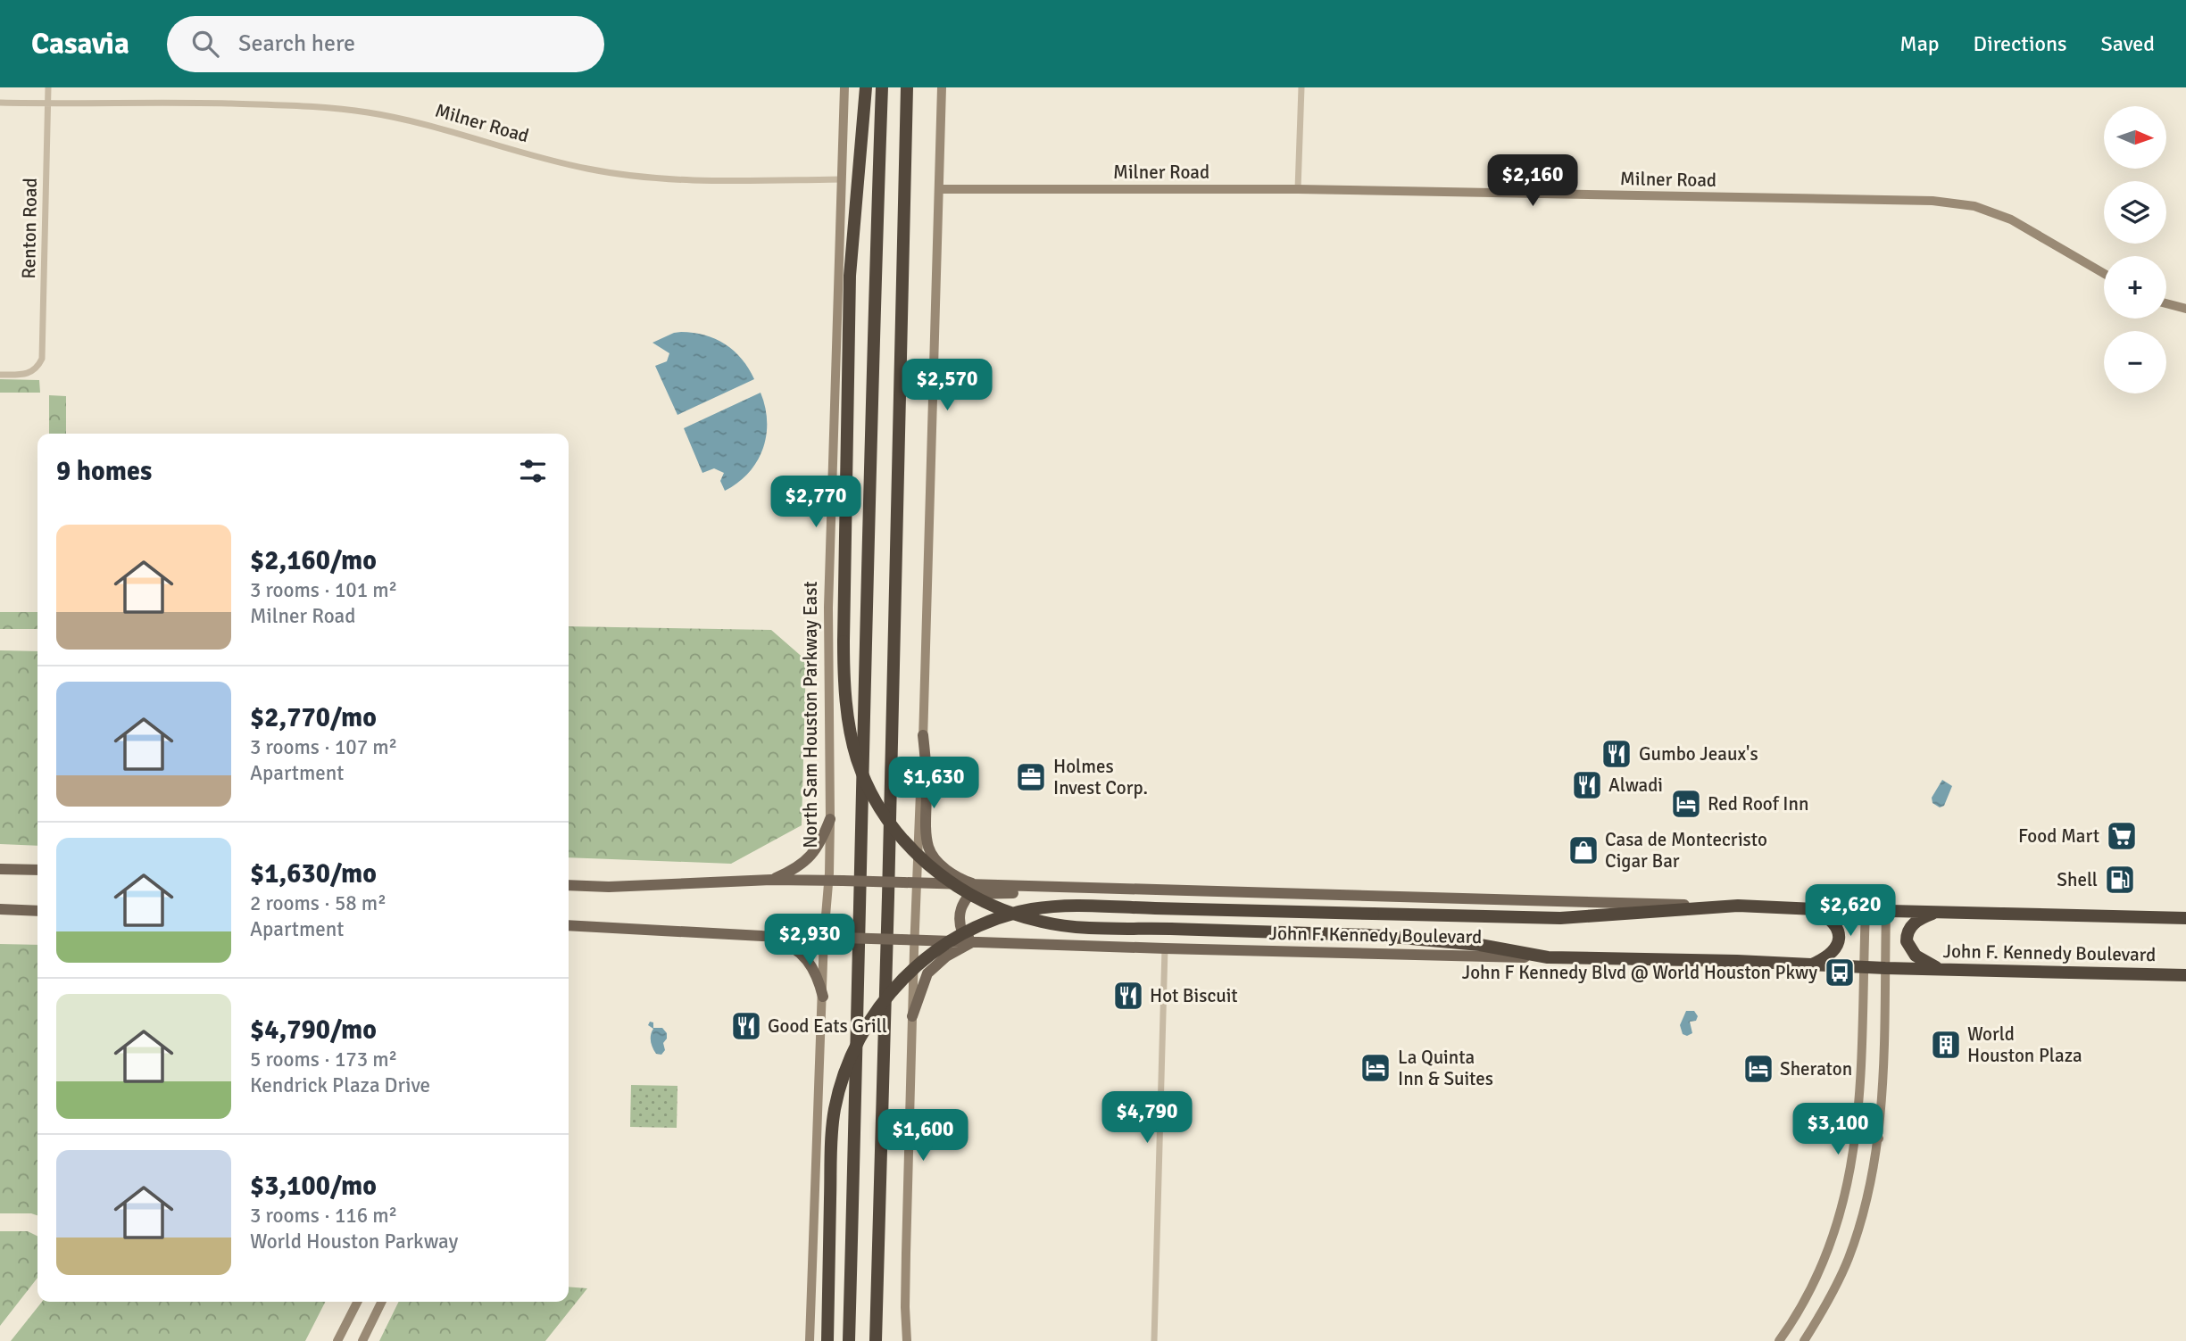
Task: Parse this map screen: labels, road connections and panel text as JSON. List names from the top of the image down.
{
  "streets": {
    "highway": ["John F. Kennedy Boulevard"],
    "main road": ["Milner Road", "North Sam Houston Parkway East"],
    "street": ["Renton Road"]
  },
  "crossings": [
    ["Milner Road", "Renton Road"],
    ["Milner Road", "North Sam Houston Parkway East"],
    ["North Sam Houston Parkway East", "John F. Kennedy Boulevard"]
  ],
  "places": {
    "restaurant": [
      "Gumbo Jeaux's",
      "Alwadi",
      "Hot Biscuit",
      "Good Eats Grill"
    ],
    "office": ["Holmes Invest Corp."],
    "hotel": ["Red Roof Inn", "La Quinta Inn & Suites", "Sheraton"],
    "supermarket": ["Food Mart"],
    "shop": ["Casa de Montecristo Cigar Bar"],
    "fuel station": ["Shell"],
    "bus stop": ["John F Kennedy Blvd @ World Houston Pkwy"],
    "building": ["World Houston Plaza"]
  },
  "north": "right",
  "page": {
    "header": "Casavia",
    "search": "Search here",
    "nav": ["Map", "Directions", "Saved"],
    "map_buttons": ["+", "−"],
    "price": [
      "$2,160",
      "$2,570",
      "$2,770",
      "$1,630",
      "$2,620",
      "$2,930",
      "$4,790",
      "$3,100",
      "$1,600"
    ],
    "heading": "9 homes",
    "list": [
      {
        "name": "$2,160/mo",
        "note": "3 rooms · 101 m² · Milner Road"
      },
      {
        "name": "$2,770/mo",
        "note": "3 rooms · 107 m² · Apartment"
      },
      {
        "name": "$1,630/mo",
        "note": "2 rooms · 58 m² · Apartment"
      },
      {
        "name": "$4,790/mo",
        "note": "5 rooms · 173 m² · Kendrick Plaza Drive"
      },
      {
        "name": "$3,100/mo",
        "note": "3 rooms · 116 m² · World Houston Parkway"
      }
    ]
  }
}
